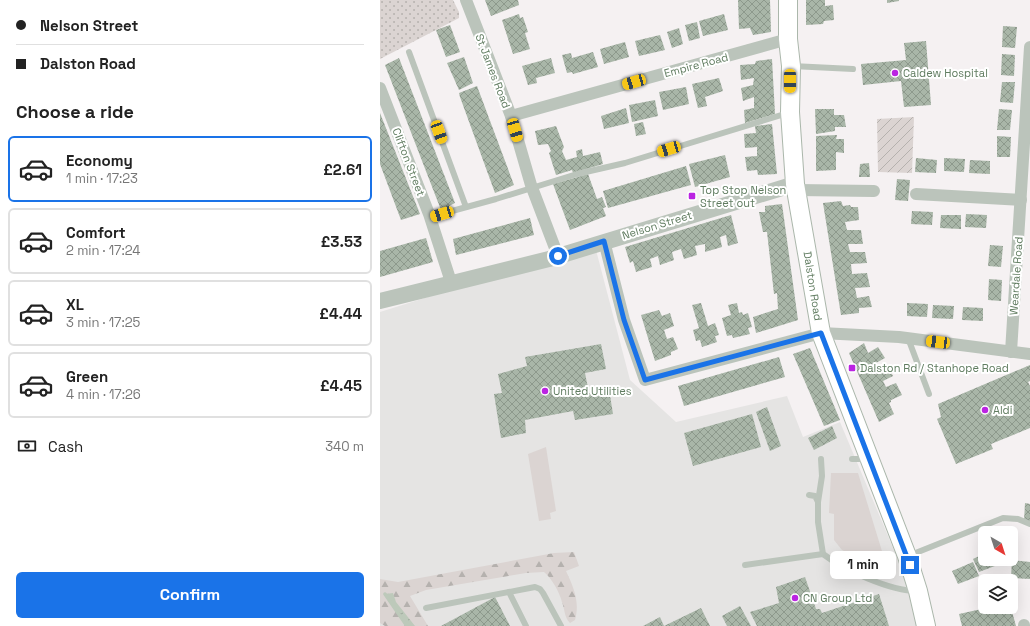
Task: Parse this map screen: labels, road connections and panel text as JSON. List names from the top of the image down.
{
  "streets": {
    "main road": ["Dalston Road"],
    "street": [
      "Empire Road",
      "St James Road",
      "Clifton Street",
      "Nelson Street",
      "Weardale Road"
    ]
  },
  "crossings": [
    ["Empire Road", "St James Road"],
    ["Empire Road", "Dalston Road"],
    ["St James Road", "Nelson Street"],
    ["Clifton Street", "Nelson Street"],
    ["Nelson Street", "Dalston Road"]
  ],
  "places": {
    "other": [
      "Caldew Hospital",
      "United Utilities",
      "Aldi",
      "CN Group Ltd"
    ],
    "transit": ["Top Stop Nelson Street out", "Dalston Rd / Stanhope Road"]
  },
  "north": "bottom right",
  "page": {
    "banner": ["Nelson Street", "Dalston Road"],
    "heading": "Choose a ride",
    "list": [
      {
        "name": "Economy",
        "note": "1 min · 17:23",
        "value": "£2.61"
      },
      {
        "name": "Comfort",
        "note": "2 min · 17:24",
        "value": "£3.53"
      },
      {
        "name": "XL",
        "note": "3 min · 17:25",
        "value": "£4.44"
      },
      {
        "name": "Green",
        "note": "4 min · 17:26",
        "value": "£4.45"
      }
    ],
    "pay": ["Cash", "340 m"],
    "bubble": "1 min",
    "buttons": "Confirm"
  }
}
